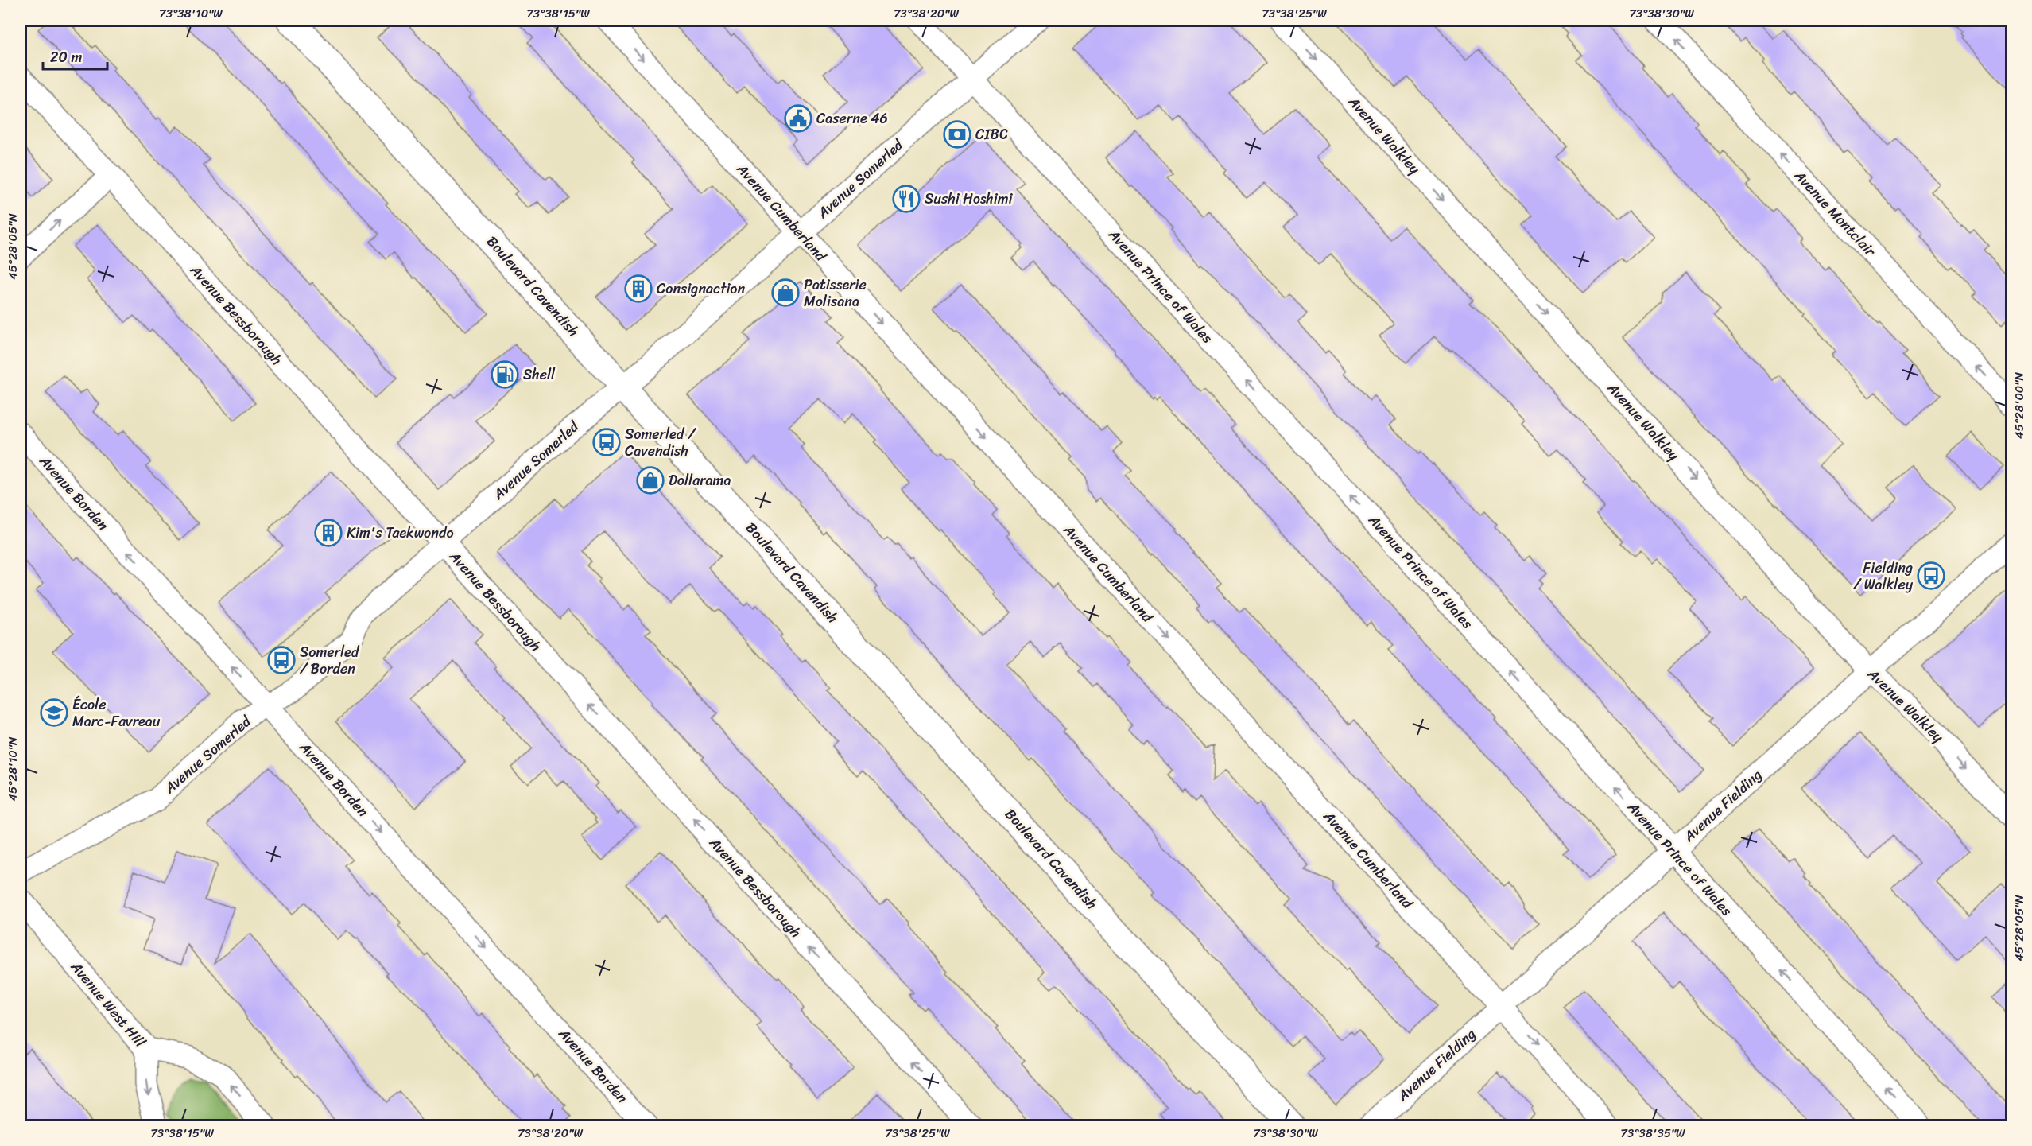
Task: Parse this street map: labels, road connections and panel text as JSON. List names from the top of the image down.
{
  "streets": {
    "main road": ["Boulevard Cavendish"],
    "street": [
      "Avenue Walkley",
      "Avenue Somerled",
      "Avenue Cumberland",
      "Avenue Montclair",
      "Avenue Prince of Wales",
      "Avenue Bessborough",
      "Avenue Borden",
      "Avenue Fielding",
      "Avenue West Hill"
    ]
  },
  "crossings": [
    ["Avenue Walkley", "Avenue Fielding"],
    ["Avenue Somerled", "Avenue Cumberland"],
    ["Avenue Somerled", "Boulevard Cavendish"],
    ["Avenue Somerled", "Avenue Prince of Wales"],
    ["Avenue Somerled", "Avenue Bessborough"],
    ["Avenue Somerled", "Avenue Borden"],
    ["Avenue Cumberland", "Avenue Fielding"],
    ["Avenue Prince of Wales", "Avenue Fielding"]
  ],
  "one_way": [
    "Avenue Walkley",
    "Avenue Cumberland",
    "Avenue Montclair",
    "Avenue Prince of Wales",
    "Avenue Bessborough"
  ],
  "places": {
    "public building": ["Caserne 46"],
    "bank": ["CIBC"],
    "restaurant": ["Sushi Hoshimi"],
    "building": ["Consignaction", "Kim's Taekwondo"],
    "shop": ["Patisserie Molisana", "Dollarama"],
    "fuel station": ["Shell"],
    "bus stop": ["Somerled / Cavendish", "Fielding / Walkley", "Somerled / Borden"],
    "school or university": ["École Marc-Favreau"]
  },
  "scale_bar": "20 m",
  "coordinates": [
    "73°38'10\"W",
    "73°38'15\"W",
    "73°38'20\"W",
    "73°38'25\"W",
    "73°38'30\"W",
    "45°28'05\"N",
    "45°28'00\"N",
    "45°28'10\"N",
    "73°38'35\"W"
  ]
}
